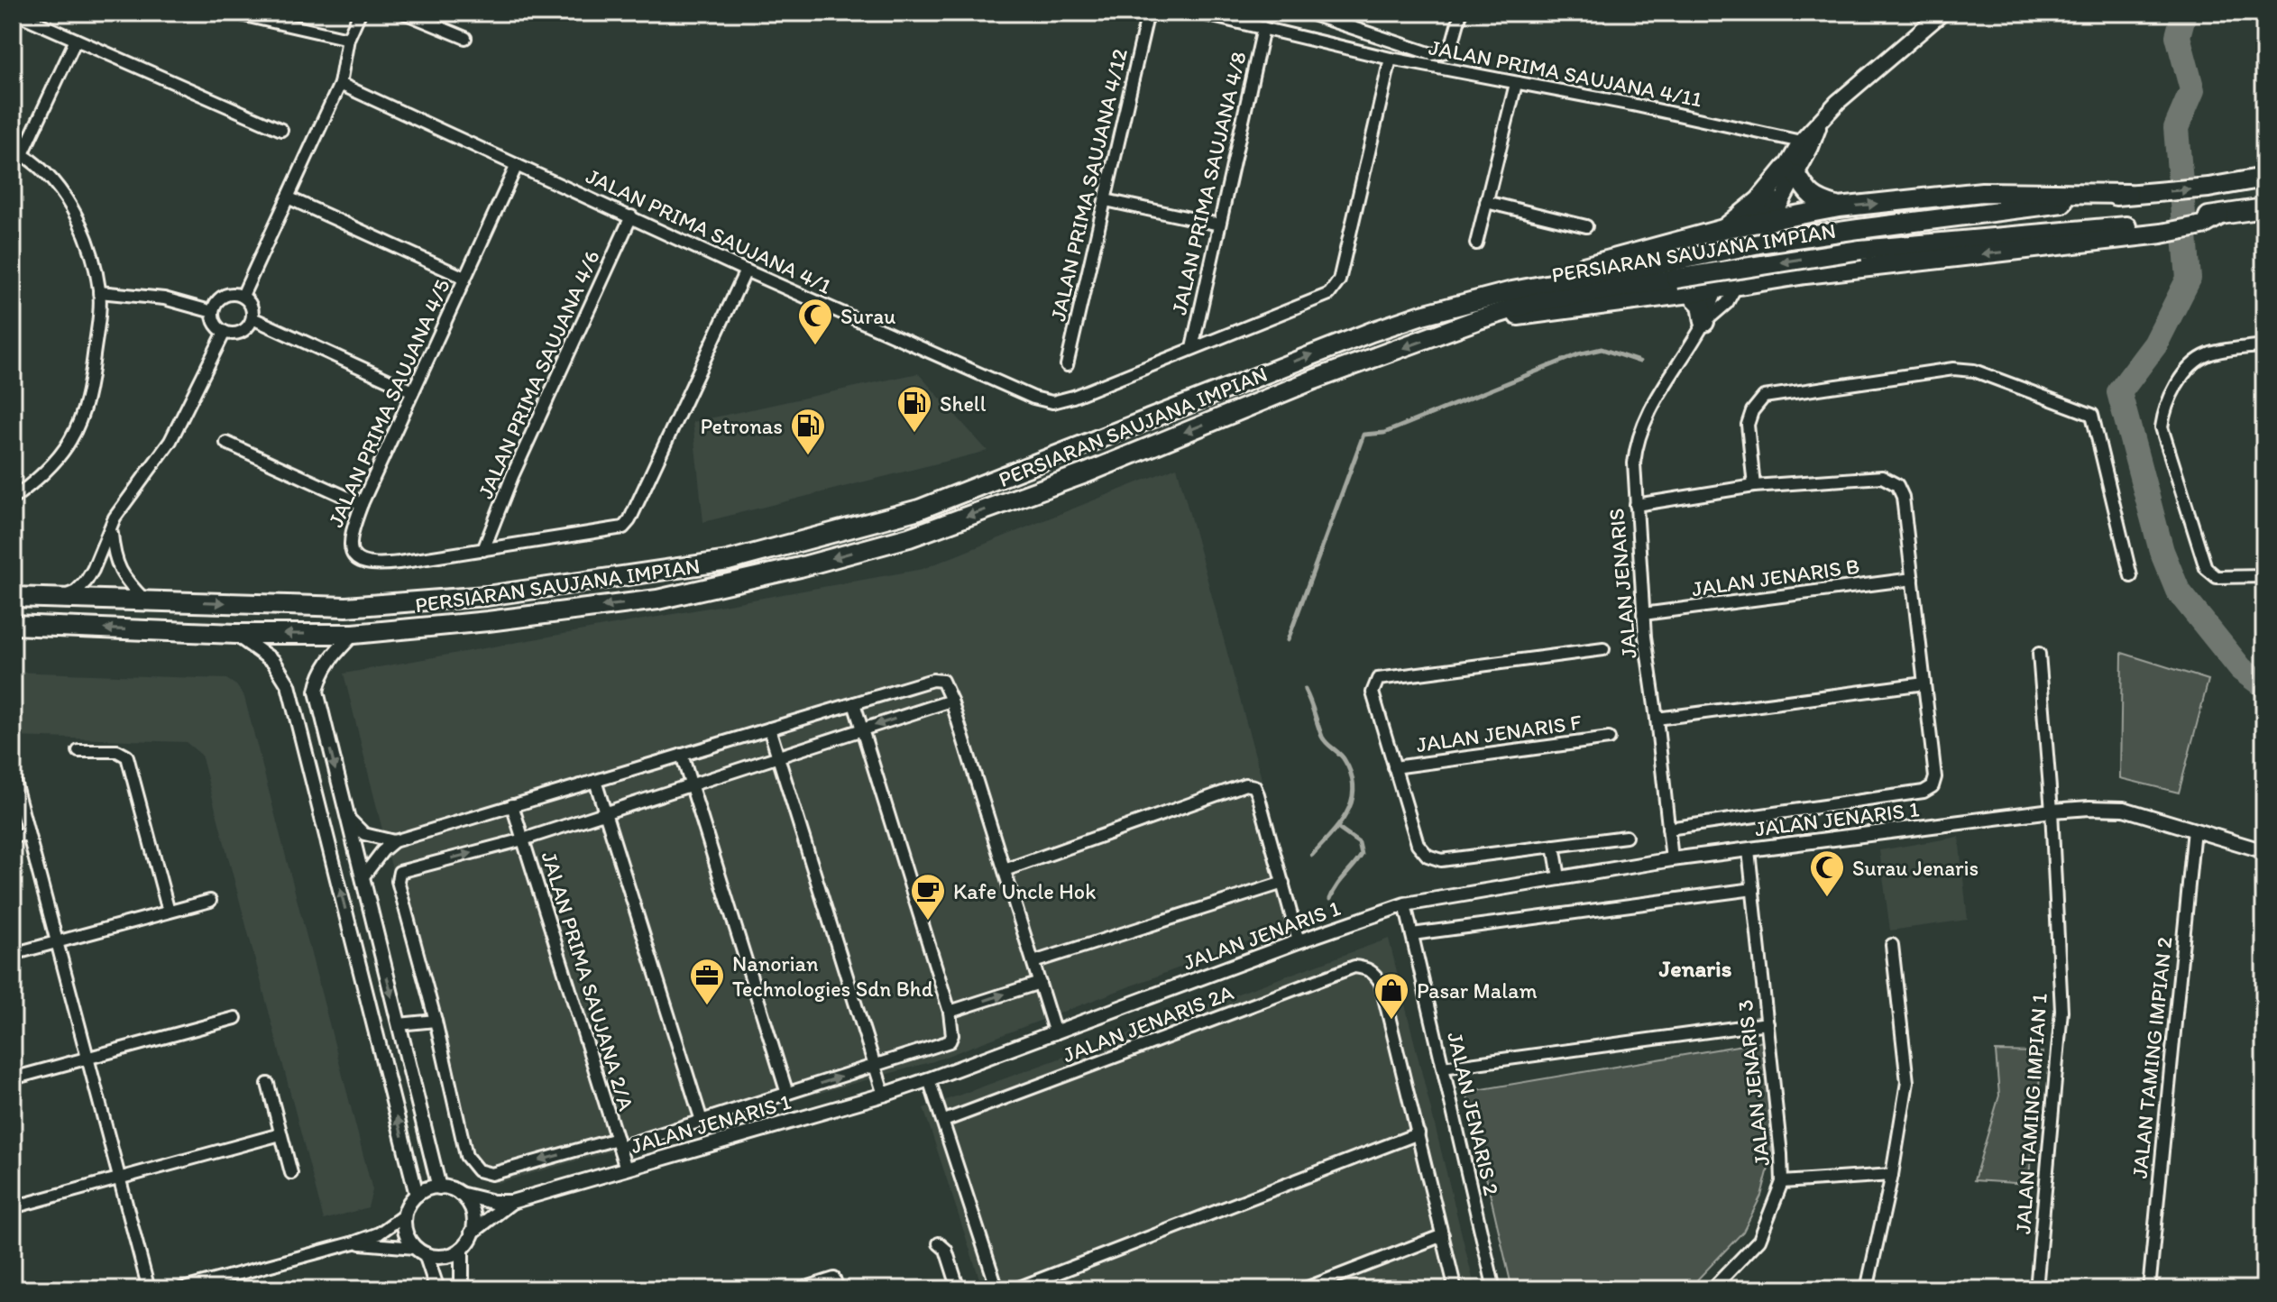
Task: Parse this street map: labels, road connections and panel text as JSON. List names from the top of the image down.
{
  "streets": {
    "highway": ["PERSIARAN SAUJANA IMPIAN"],
    "street": [
      "JALAN PRIMA SAUJANA 4/11",
      "JALAN PRIMA SAUJANA 4/8",
      "JALAN PRIMA SAUJANA 4/12",
      "JALAN PRIMA SAUJANA 4/1",
      "JALAN PRIMA SAUJANA 4/6",
      "JALAN PRIMA SAUJANA 4/5",
      "JALAN JENARIS B",
      "JALAN JENARIS",
      "JALAN JENARIS F",
      "JALAN JENARIS 1",
      "JALAN PRIMA SAUJANA 2/A",
      "JALAN JENARIS 2A",
      "JALAN TAMING IMPIAN 2",
      "JALAN JENARIS 3",
      "JALAN JENARIS 2",
      "JALAN TAMING IMPIAN 1"
    ]
  },
  "crossings": [
    ["JALAN PRIMA SAUJANA 4/11", "JALAN PRIMA SAUJANA 4/8"],
    ["JALAN PRIMA SAUJANA 4/11", "JALAN PRIMA SAUJANA 4/1"],
    ["JALAN PRIMA SAUJANA 4/8", "JALAN PRIMA SAUJANA 4/1"],
    ["JALAN PRIMA SAUJANA 4/1", "JALAN PRIMA SAUJANA 4/6"],
    ["JALAN PRIMA SAUJANA 4/1", "JALAN PRIMA SAUJANA 4/5"],
    ["JALAN PRIMA SAUJANA 4/6", "JALAN PRIMA SAUJANA 4/5"],
    ["JALAN JENARIS B", "JALAN JENARIS"],
    ["JALAN JENARIS", "JALAN JENARIS 1"],
    ["JALAN JENARIS 1", "JALAN PRIMA SAUJANA 2/A"],
    ["JALAN JENARIS 1", "JALAN TAMING IMPIAN 2"],
    ["JALAN JENARIS 1", "JALAN JENARIS 3"],
    ["JALAN JENARIS 1", "JALAN JENARIS 2"],
    ["JALAN JENARIS 1", "JALAN TAMING IMPIAN 1"]
  ],
  "districts": ["Jenaris"],
  "places": {
    "mosque": ["Surau", "Surau Jenaris"],
    "fuel station": ["Shell", "Petronas"],
    "cafe": ["Kafe Uncle Hok"],
    "office": ["Nanorian Technologies Sdn Bhd"],
    "shop": ["Pasar Malam"]
  }
}
